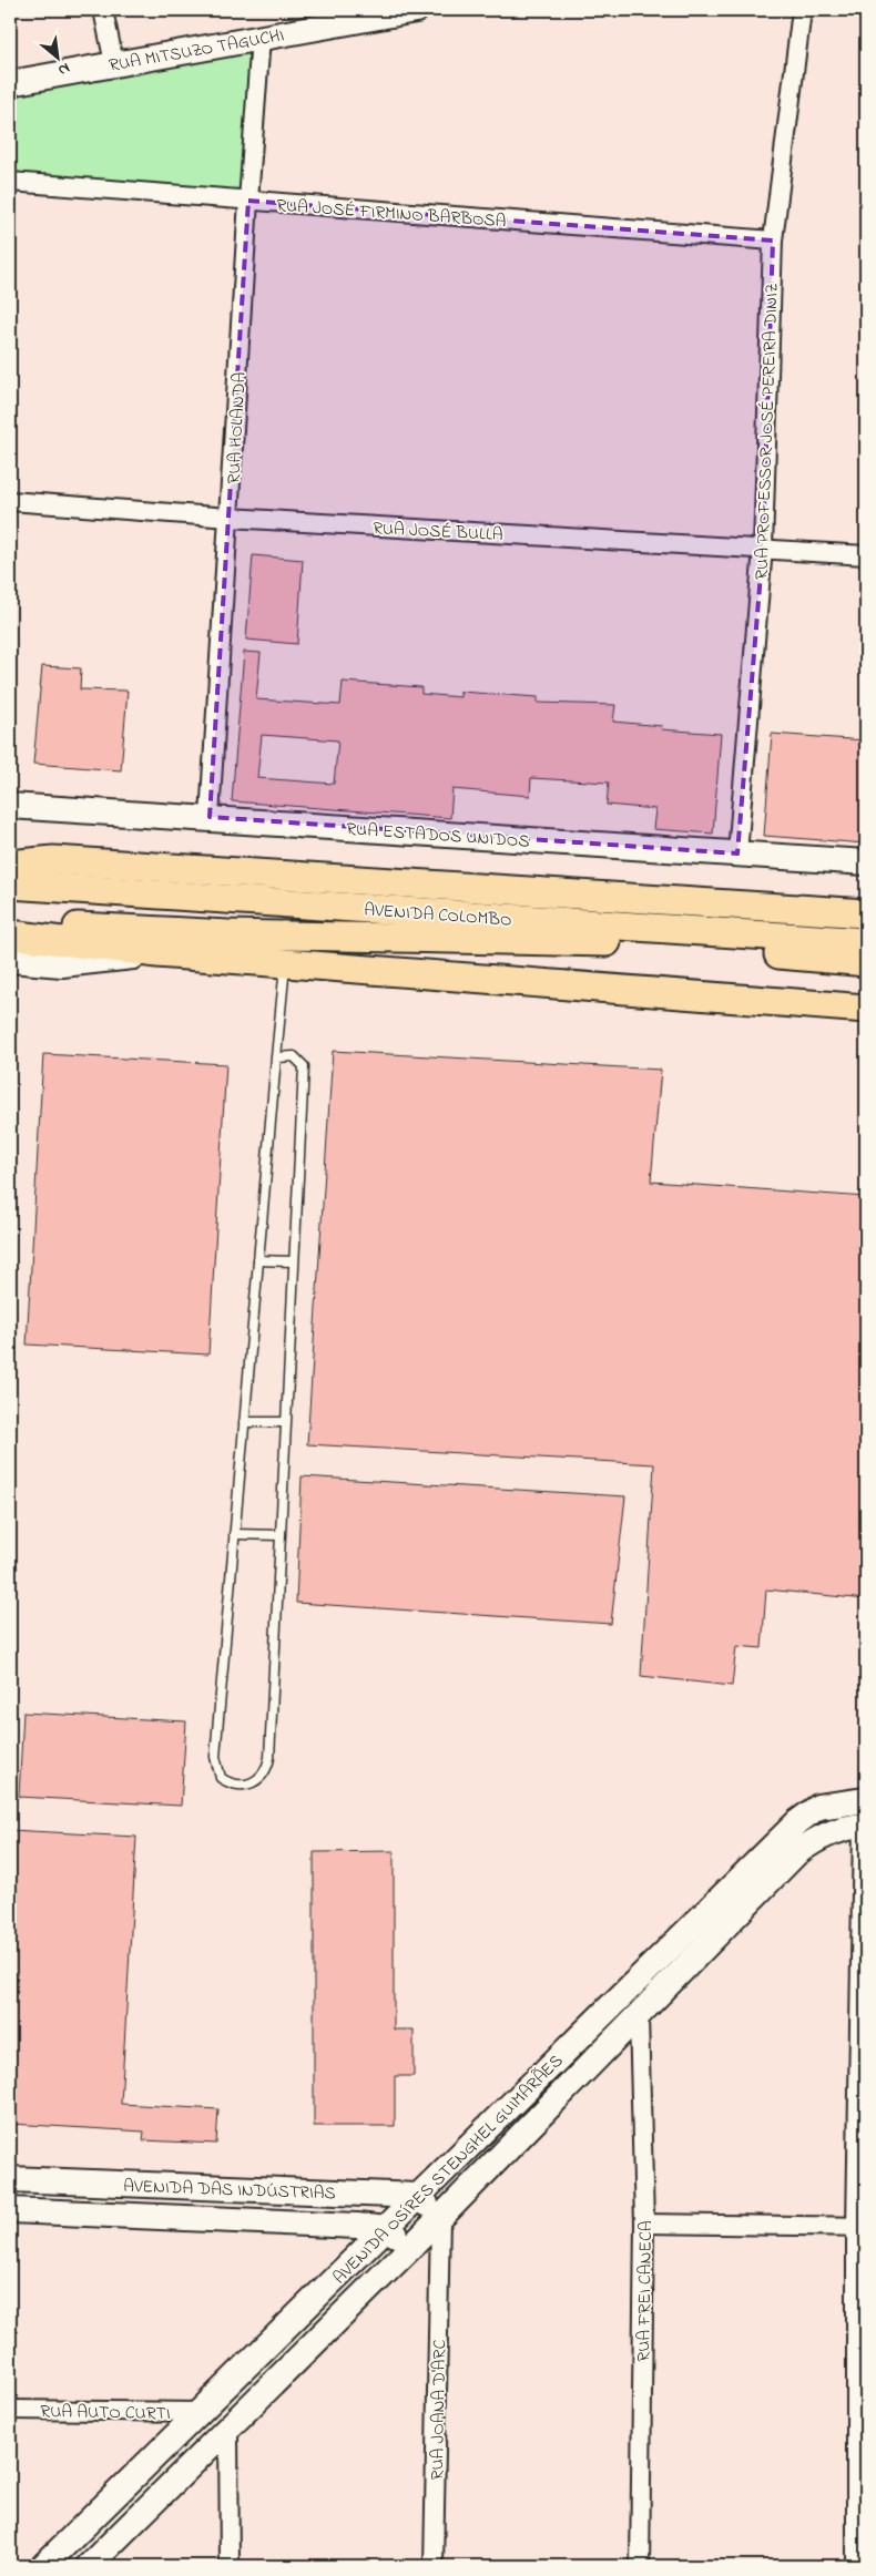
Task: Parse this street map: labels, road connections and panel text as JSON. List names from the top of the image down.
{
  "streets": {
    "main road": ["AVENIDA COLOMBO"],
    "street": [
      "RUA MITSUZO TAGUCHI",
      "RUA JOSÉ FIRMINO BARBOSA",
      "RUA HOLANDA",
      "RUA PROFESSOR JOSÉ PEREIRA DINIZ",
      "RUA JOSÉ BULLA",
      "RUA ESTADOS UNIDOS",
      "AVENIDA OSÍRES STENGHEL GUIMARÃES",
      "AVENIDA DAS INDÚSTRIAS",
      "RUA FREI CANECA",
      "RUA JOANA D'ARC",
      "RUA AUTO CURTI"
    ]
  },
  "crossings": [
    ["RUA MITSUZO TAGUCHI", "RUA HOLANDA"],
    ["RUA JOSÉ FIRMINO BARBOSA", "RUA HOLANDA"],
    ["RUA JOSÉ FIRMINO BARBOSA", "RUA PROFESSOR JOSÉ PEREIRA DINIZ"],
    ["RUA HOLANDA", "RUA JOSÉ BULLA"],
    ["RUA HOLANDA", "RUA ESTADOS UNIDOS"],
    ["RUA PROFESSOR JOSÉ PEREIRA DINIZ", "RUA JOSÉ BULLA"],
    ["RUA PROFESSOR JOSÉ PEREIRA DINIZ", "RUA ESTADOS UNIDOS"],
    ["AVENIDA OSÍRES STENGHEL GUIMARÃES", "AVENIDA DAS INDÚSTRIAS"],
    ["AVENIDA OSÍRES STENGHEL GUIMARÃES", "RUA FREI CANECA"],
    ["AVENIDA OSÍRES STENGHEL GUIMARÃES", "RUA JOANA D'ARC"],
    ["AVENIDA OSÍRES STENGHEL GUIMARÃES", "RUA AUTO CURTI"]
  ],
  "north": "bottom right"
}
